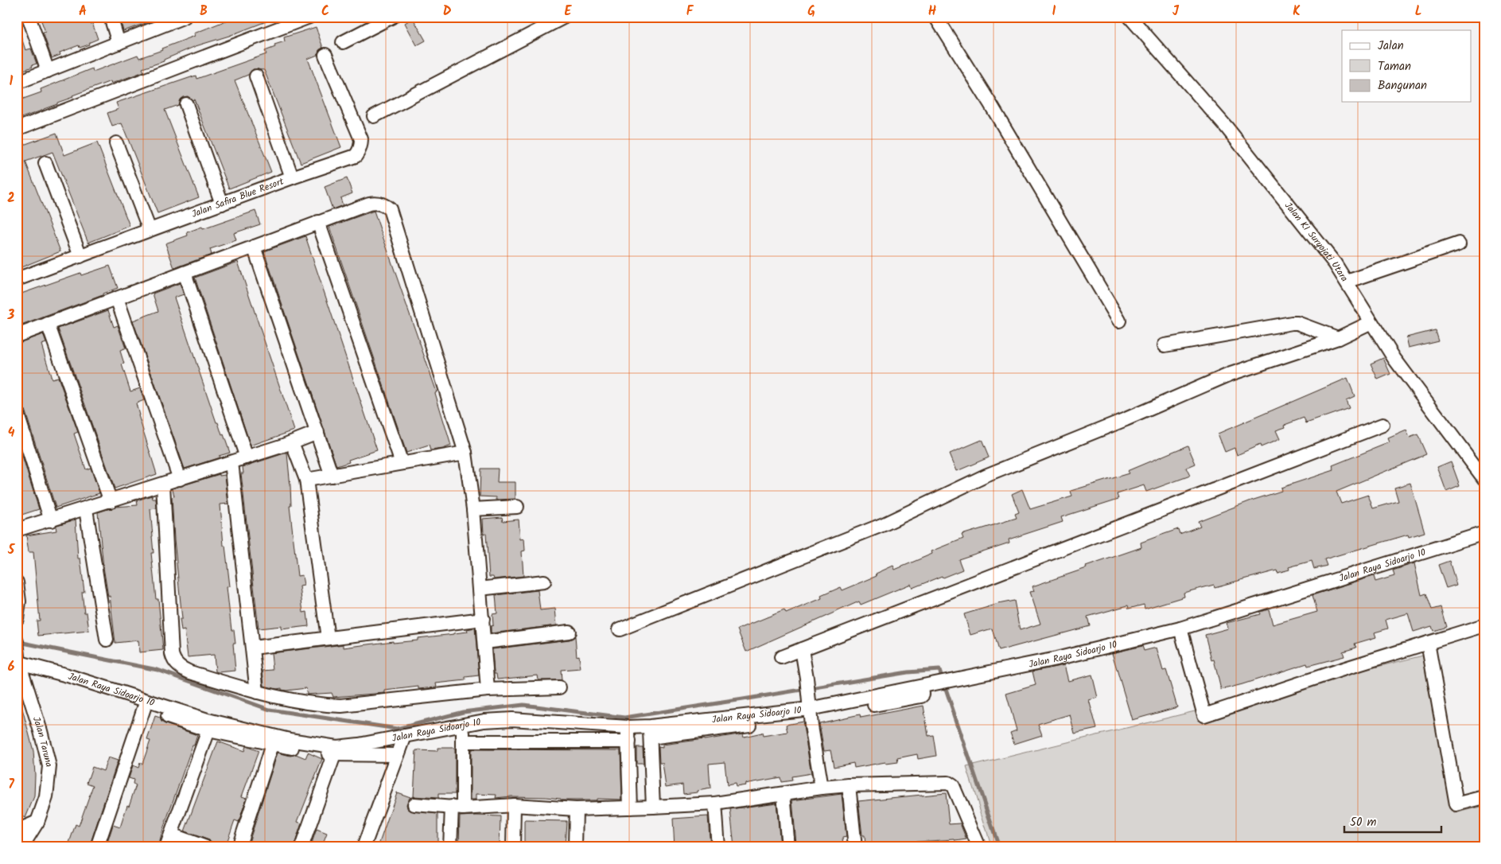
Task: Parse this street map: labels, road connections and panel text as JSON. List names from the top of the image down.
{
  "streets": {
    "street": [
      "Jalan Safira Blue Resort",
      "Jalan KI Suryojati Utara",
      "Jalan Raya Sidoarjo 10",
      "Jalan Taruna"
    ]
  },
  "crossings": [
    ["Jalan Raya Sidoarjo 10", "Jalan Taruna"]
  ],
  "legend": ["Jalan", "Taman", "Bangunan"],
  "scale_bar": "50 m",
  "grid": {
    "columns": [
      "A",
      "B",
      "C",
      "D",
      "E",
      "F",
      "G",
      "H",
      "I",
      "J",
      "K",
      "L"
    ],
    "rows": [
      "1",
      "2",
      "3",
      "4",
      "5",
      "6",
      "7"
    ]
  }
}
